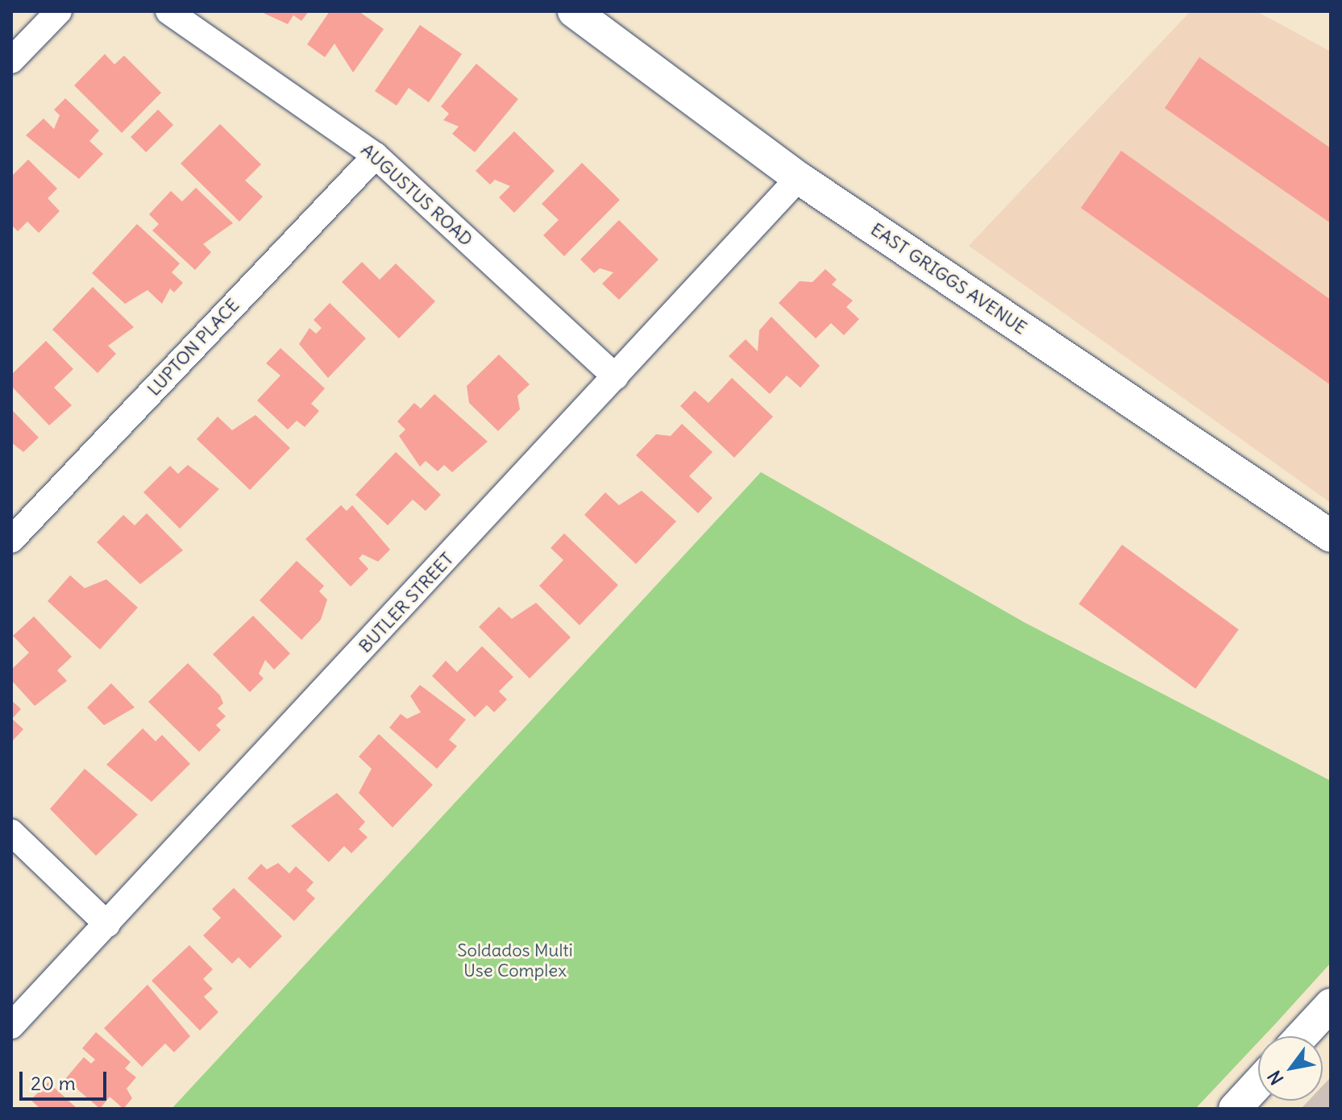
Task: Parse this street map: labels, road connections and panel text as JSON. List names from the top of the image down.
{
  "streets": {
    "street": [
      "AUGUSTUS ROAD",
      "EAST GRIGGS AVENUE",
      "LUPTON PLACE",
      "BUTLER STREET"
    ]
  },
  "crossings": [
    ["AUGUSTUS ROAD", "LUPTON PLACE"],
    ["AUGUSTUS ROAD", "BUTLER STREET"],
    ["EAST GRIGGS AVENUE", "BUTLER STREET"]
  ],
  "parks": ["Soldados Multi Use Complex"],
  "scale_bar": "20 m",
  "north": "bottom left"
}
